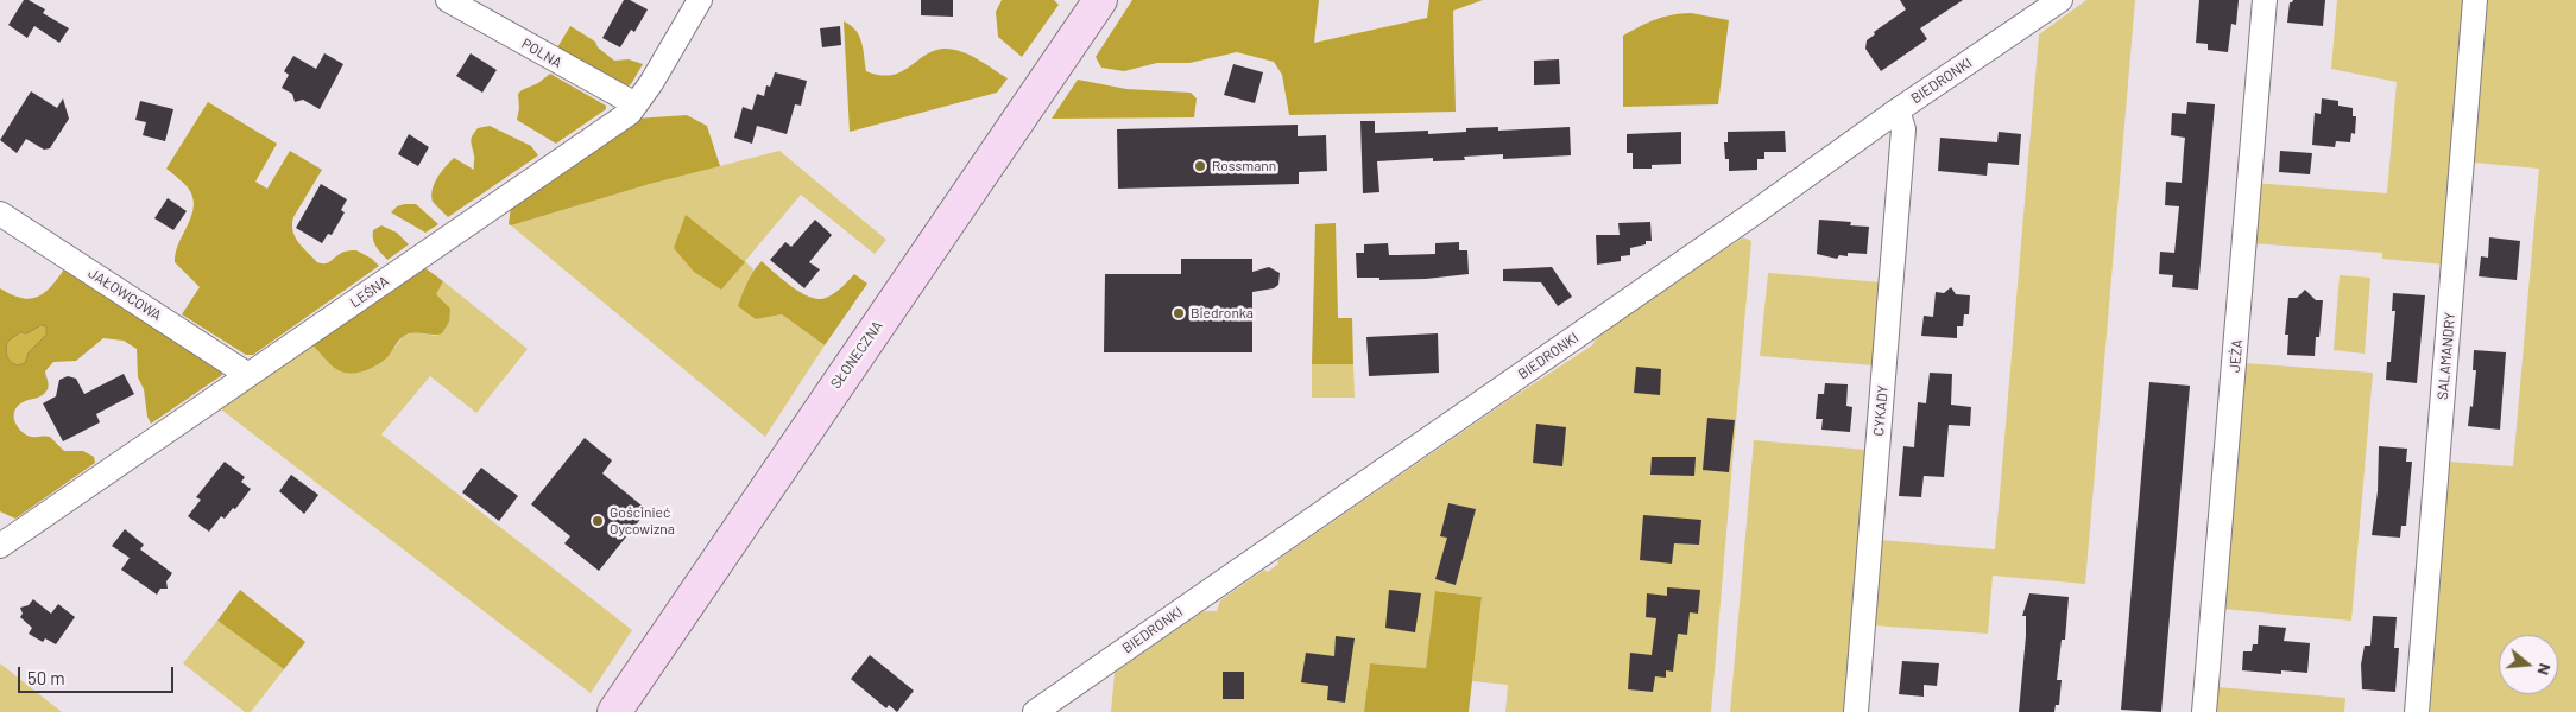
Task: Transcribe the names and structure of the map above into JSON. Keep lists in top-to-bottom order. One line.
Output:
{"streets":{"main road":["SŁONECZNA"],"street":["POLNA","BIEDRONKI","LEŚNA","JAŁOWCOWA","JEŻA","SALAMANDRY","CYKADY"]},"crossings":[["POLNA","LEŚNA"],["BIEDRONKI","CYKADY"],["LEŚNA","JAŁOWCOWA"]],"places":["Rossmann","Biedronka","Gościnieć Oycowizna"],"scale_bar":"50 m","north":"right"}
